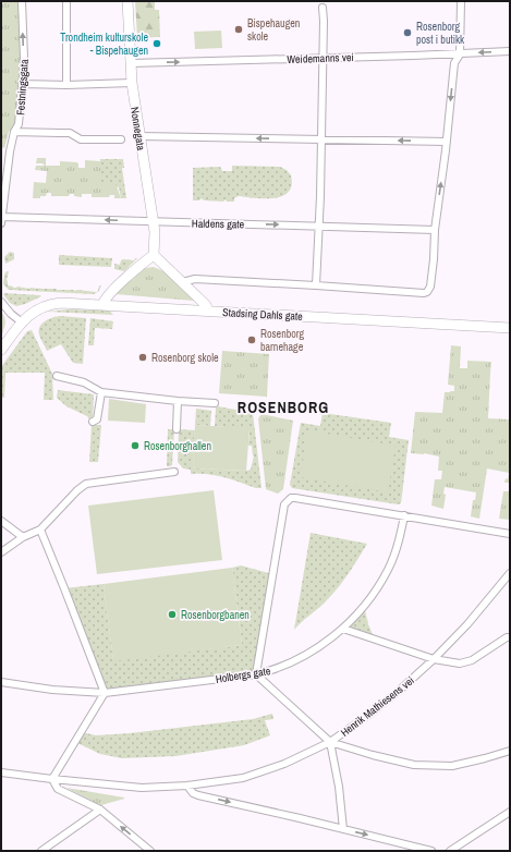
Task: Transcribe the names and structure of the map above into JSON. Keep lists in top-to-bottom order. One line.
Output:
{"streets":{"main road":["Nonnegata","Stadsing Dahls gate"],"street":["Weidemanns vei","Festningsgata","Haldens gate","Holbergs gate","Henrik Mathiesens vei"]},"crossings":[["Weidemanns vei","Nonnegata"],["Festningsgata","Haldens gate"],["Nonnegata","Haldens gate"]],"districts":["ROSENBORG"],"places":["Bispehaugen skole","Rosenborg post i butikk","Trondheim kulturskole - Bispehaugen","Rosenborg barnehage","Rosenborg skole","Rosenborghallen","Rosenborgbanen"]}
